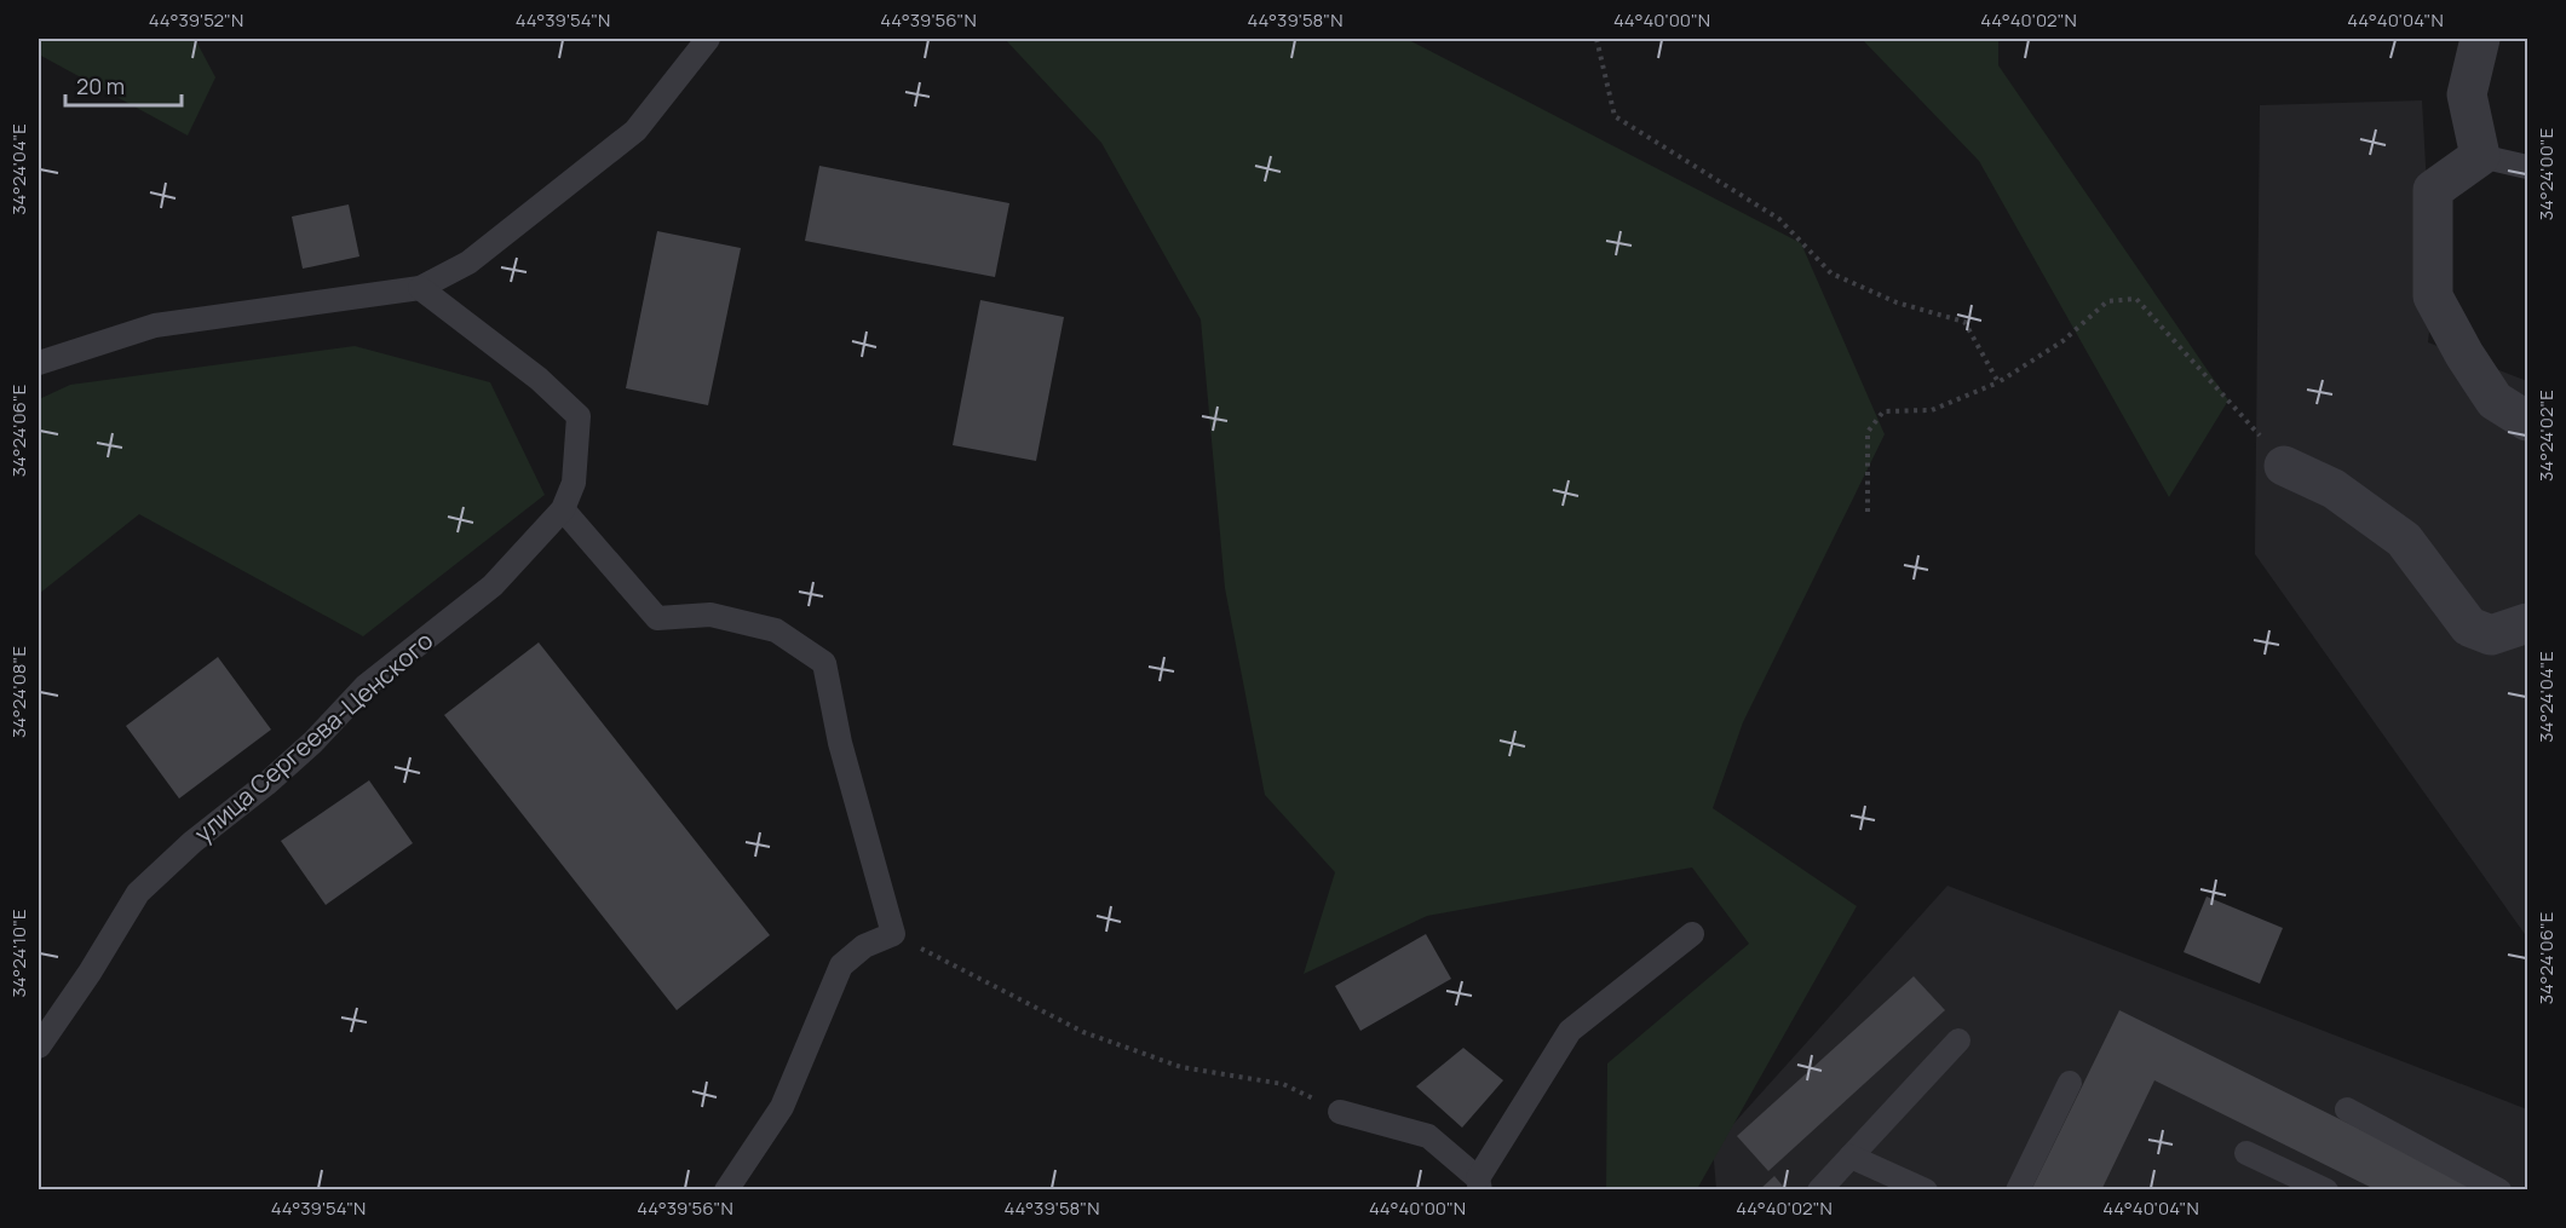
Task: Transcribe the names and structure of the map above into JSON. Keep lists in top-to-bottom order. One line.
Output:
{"streets":{"lane":["улица Сергеева-Ценского"]},"scale_bar":"20 m","coordinates":["44°39'52\"N","44°39'54\"N","44°39'56\"N","44°39'58\"N","44°40'00\"N","44°40'02\"N","44°40'04\"N","34°24'04\"E","34°24'00\"E","34°24'06\"E","34°24'02\"E","34°24'08\"E","34°24'10\"E"]}
